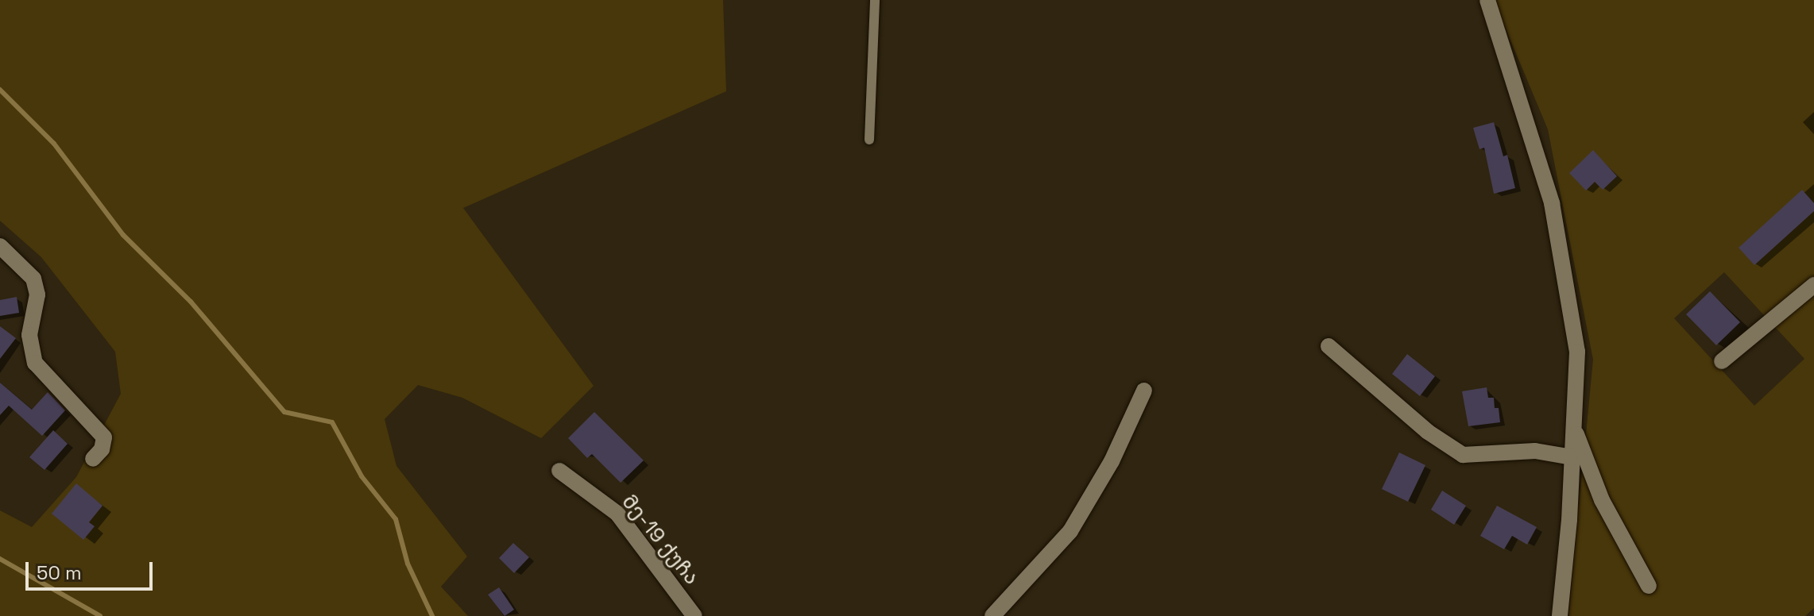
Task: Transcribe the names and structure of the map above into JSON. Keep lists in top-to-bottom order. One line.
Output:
{"streets":{"street":["მე-19 ქუჩა"]},"scale_bar":"50 m"}
